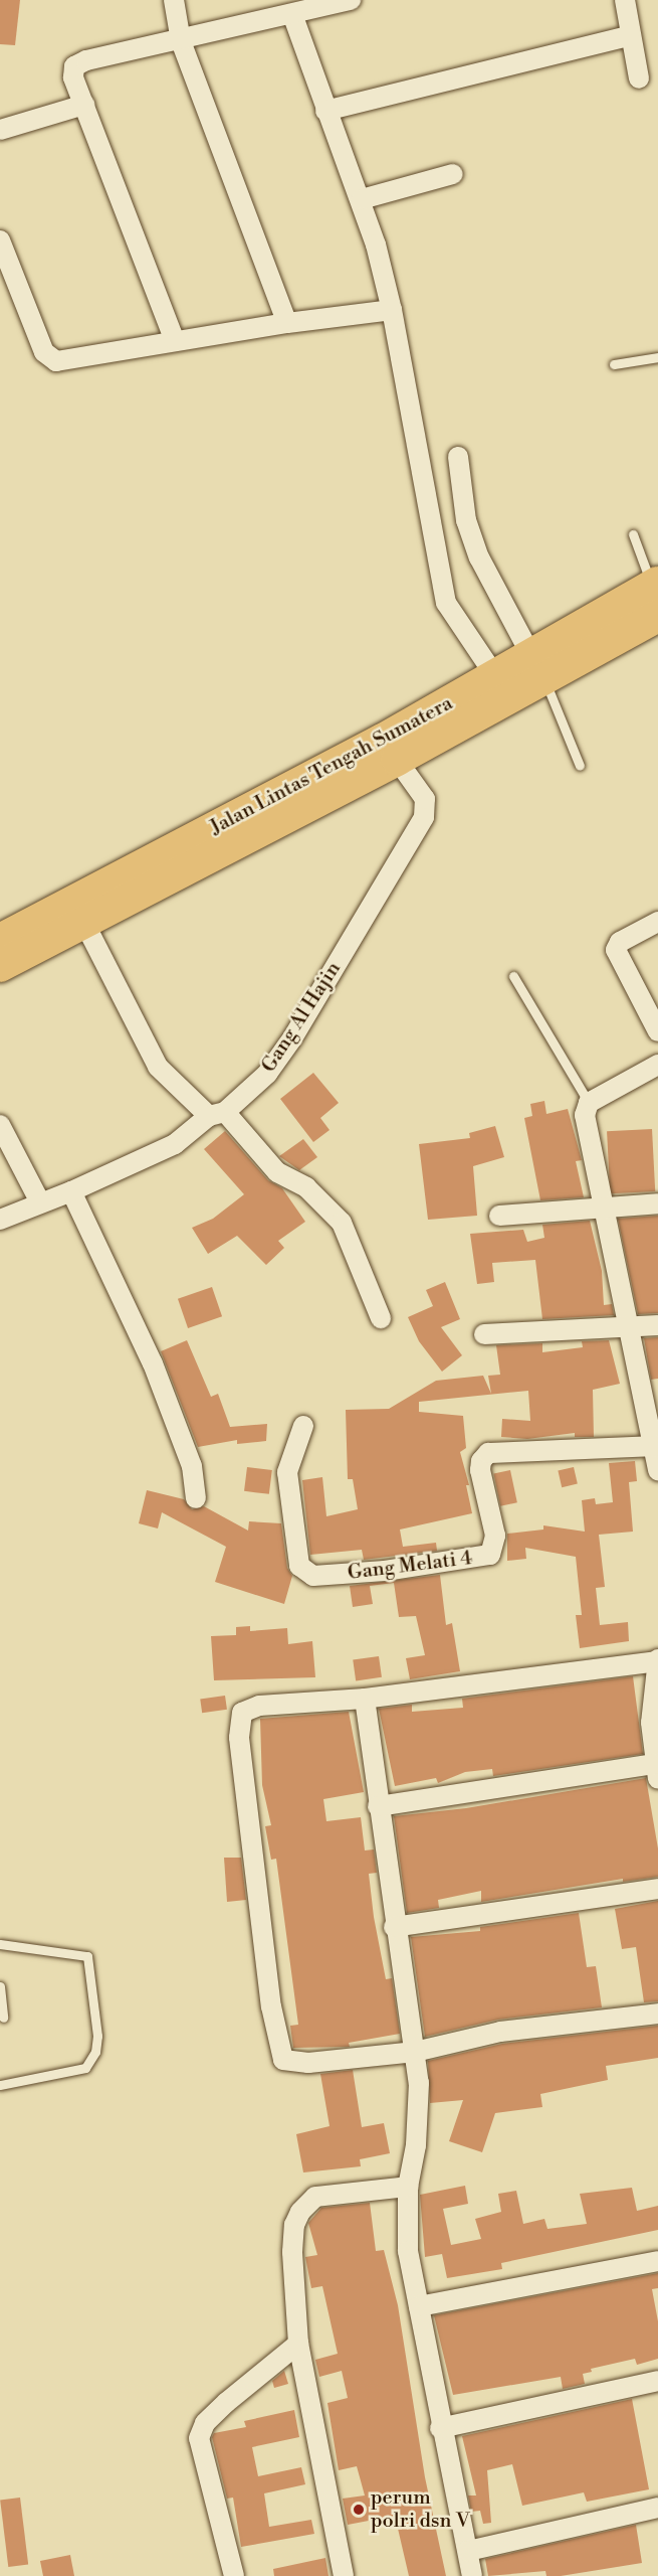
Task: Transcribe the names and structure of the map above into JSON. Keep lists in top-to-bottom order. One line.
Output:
{"streets":{"highway":["Jalan Lintas Tengah Sumatera"],"street":["Gang Al Hajin","Gang Melati 4"]},"crossings":[["Jalan Lintas Tengah Sumatera","Gang Al Hajin"]],"places":["perum polri dsn V"]}
